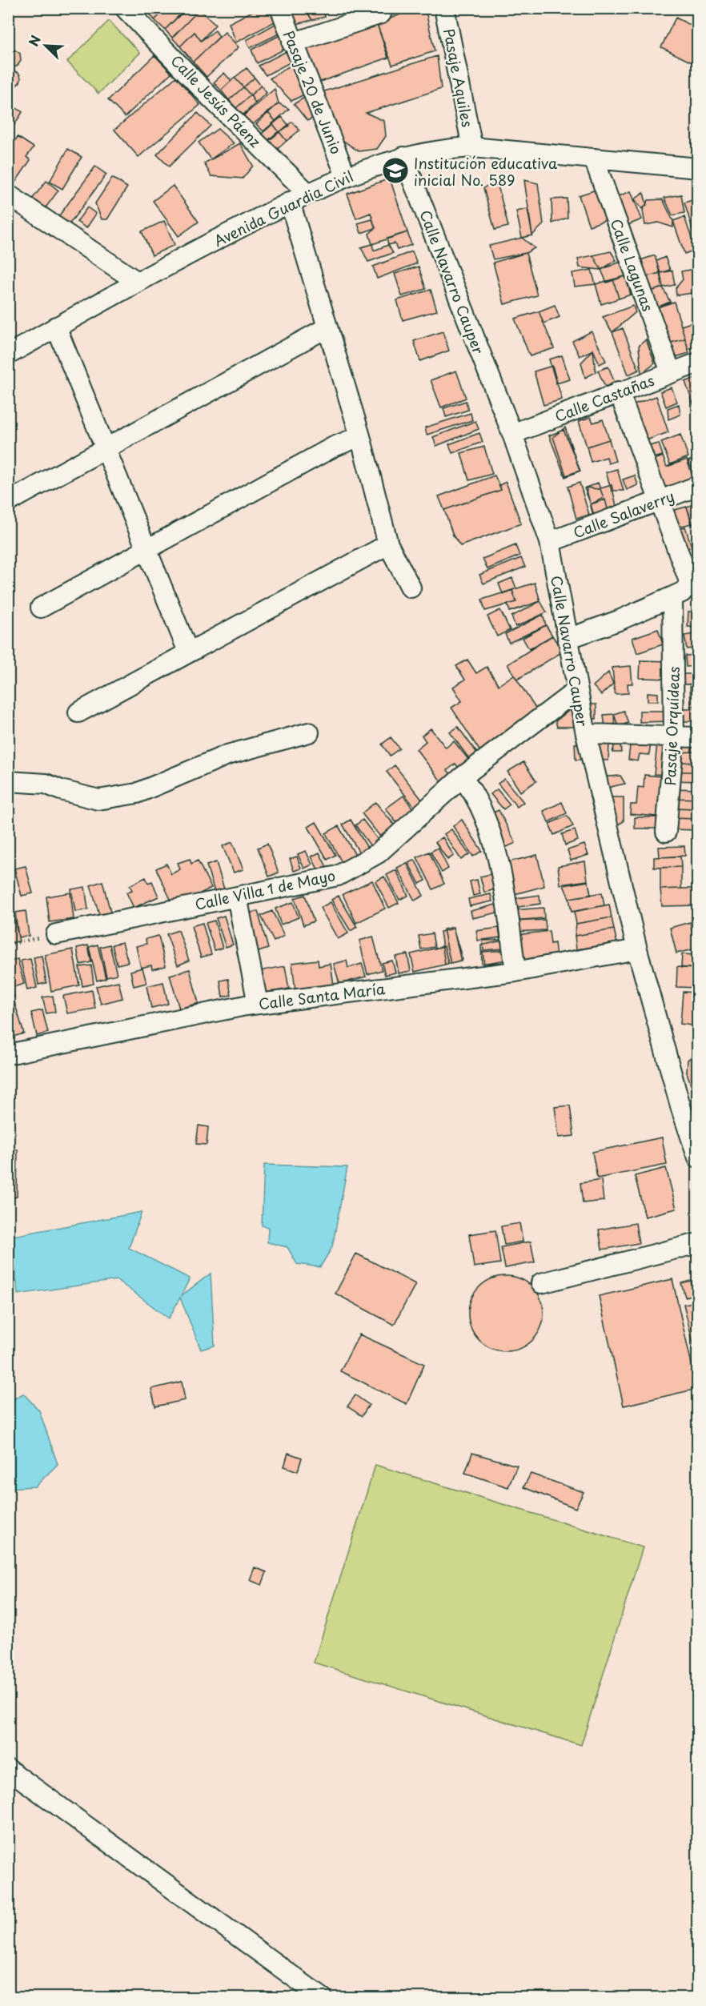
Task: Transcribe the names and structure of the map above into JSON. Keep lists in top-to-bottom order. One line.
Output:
{"streets":{"street":["Pasaje Aquiles","Pasaje 20 de Junio","Calle Jesús Páenz","Avenida Guardia Civil","Calle Lagunas","Calle Navarro Cauper","Calle Castañas","Calle Salaverry","Pasaje Orquídeas","Calle Villa 1 de Mayo","Calle Santa María"]},"crossings":[["Pasaje Aquiles","Avenida Guardia Civil"],["Pasaje 20 de Junio","Avenida Guardia Civil"],["Calle Jesús Páenz","Avenida Guardia Civil"],["Avenida Guardia Civil","Calle Lagunas"],["Avenida Guardia Civil","Calle Navarro Cauper"],["Calle Lagunas","Calle Castañas"],["Calle Navarro Cauper","Calle Castañas"],["Calle Navarro Cauper","Calle Salaverry"],["Calle Navarro Cauper","Calle Villa 1 de Mayo"],["Calle Navarro Cauper","Calle Santa María"]],"places":{"school or university":["Institución educativa inicial No. 589"]},"north":"top left"}
